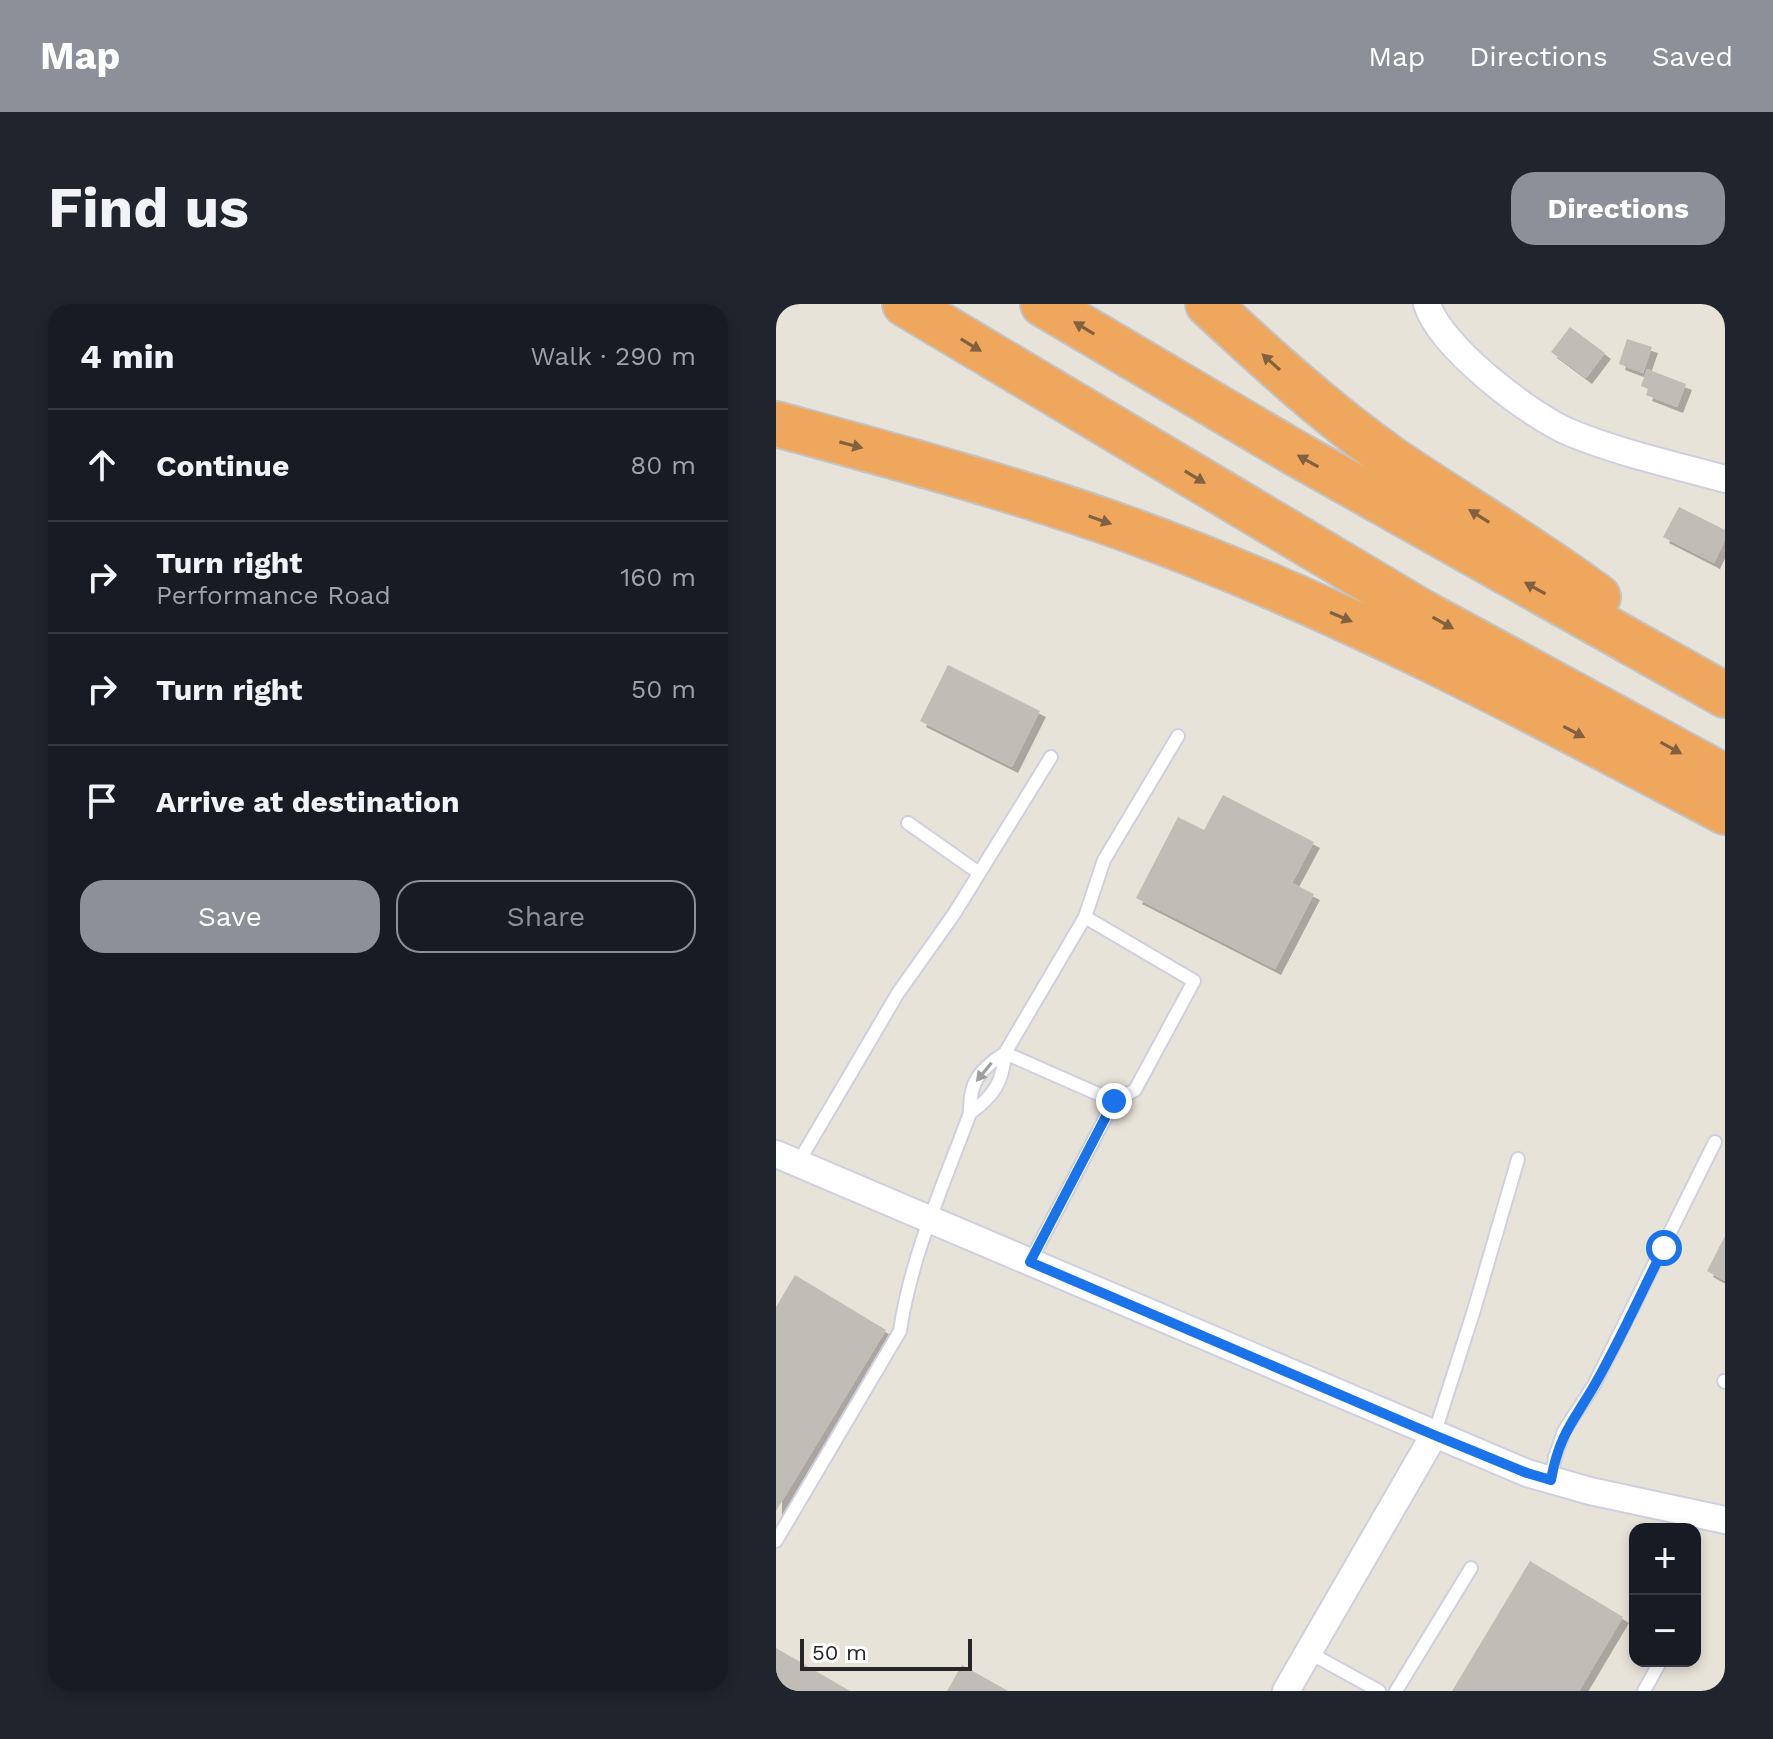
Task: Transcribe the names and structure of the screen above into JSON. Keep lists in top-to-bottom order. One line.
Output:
{"scale_bar":"50 m","page":{"header":"Map","nav":["Map","Directions","Saved"],"buttons":["Directions",["Save","Share"]],"title":"Find us","heading":["4 min","Walk · 290 m"],"list":[["Continue","80 m"],["Turn right","Performance Road","160 m"],["Turn right","50 m"],"Arrive at destination"],"map_buttons":["+","−"],"scale":"50 m"}}
